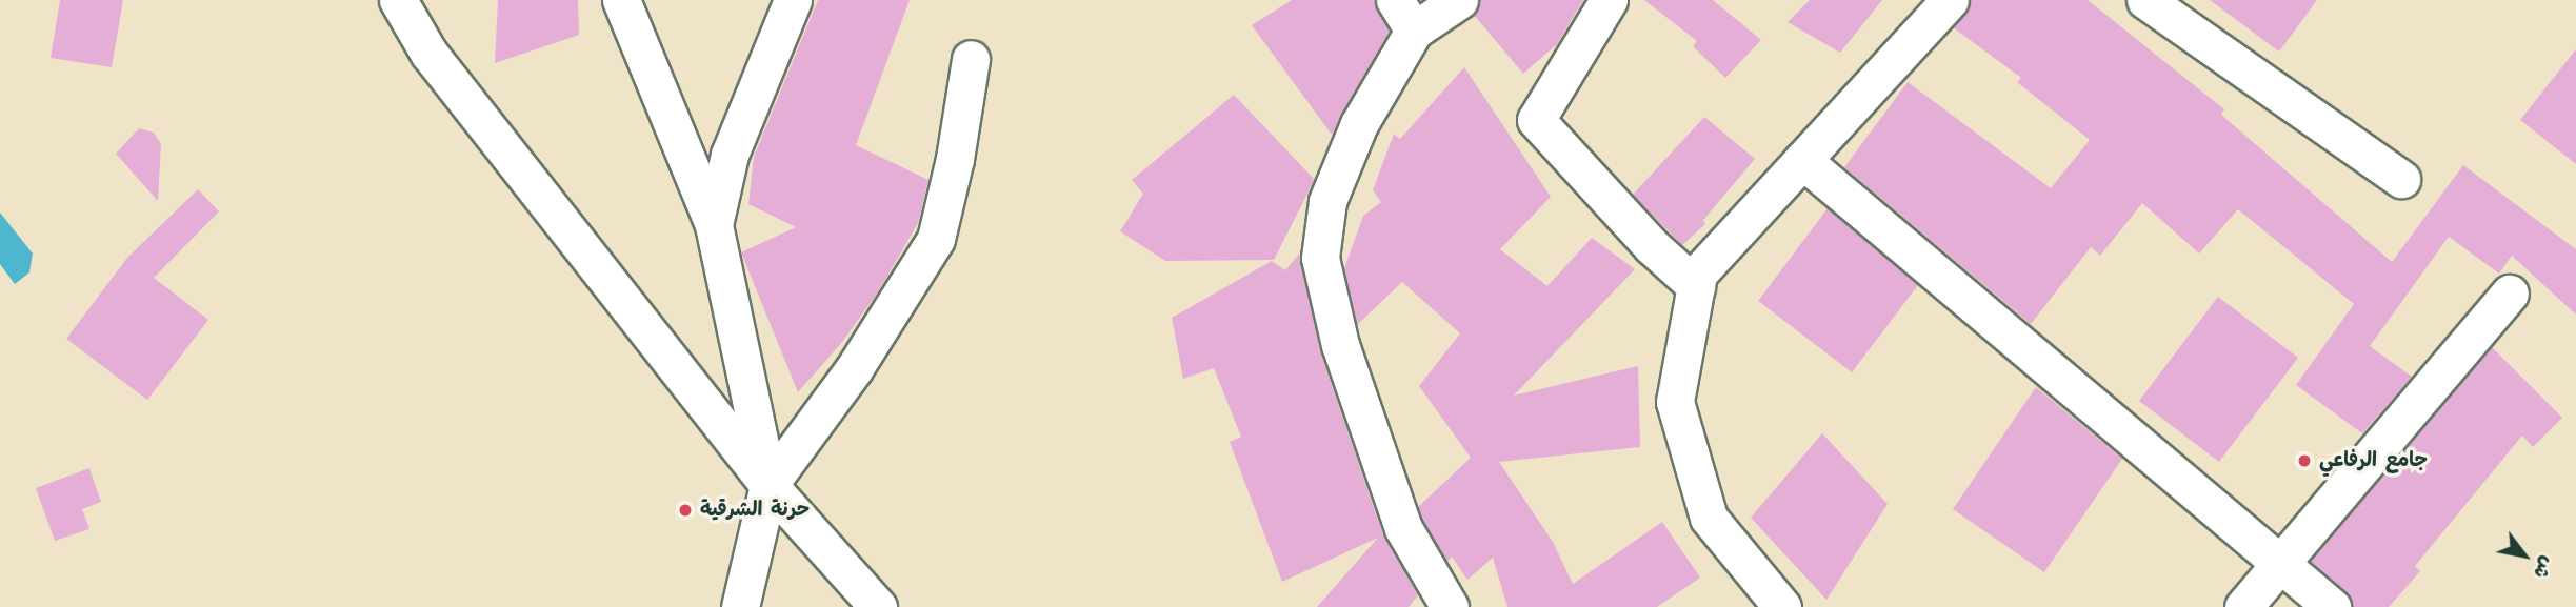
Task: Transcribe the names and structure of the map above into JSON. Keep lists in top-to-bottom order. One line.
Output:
{"places":["جامع الرفاعي","حرنة الشرقية"],"north":"bottom right"}
